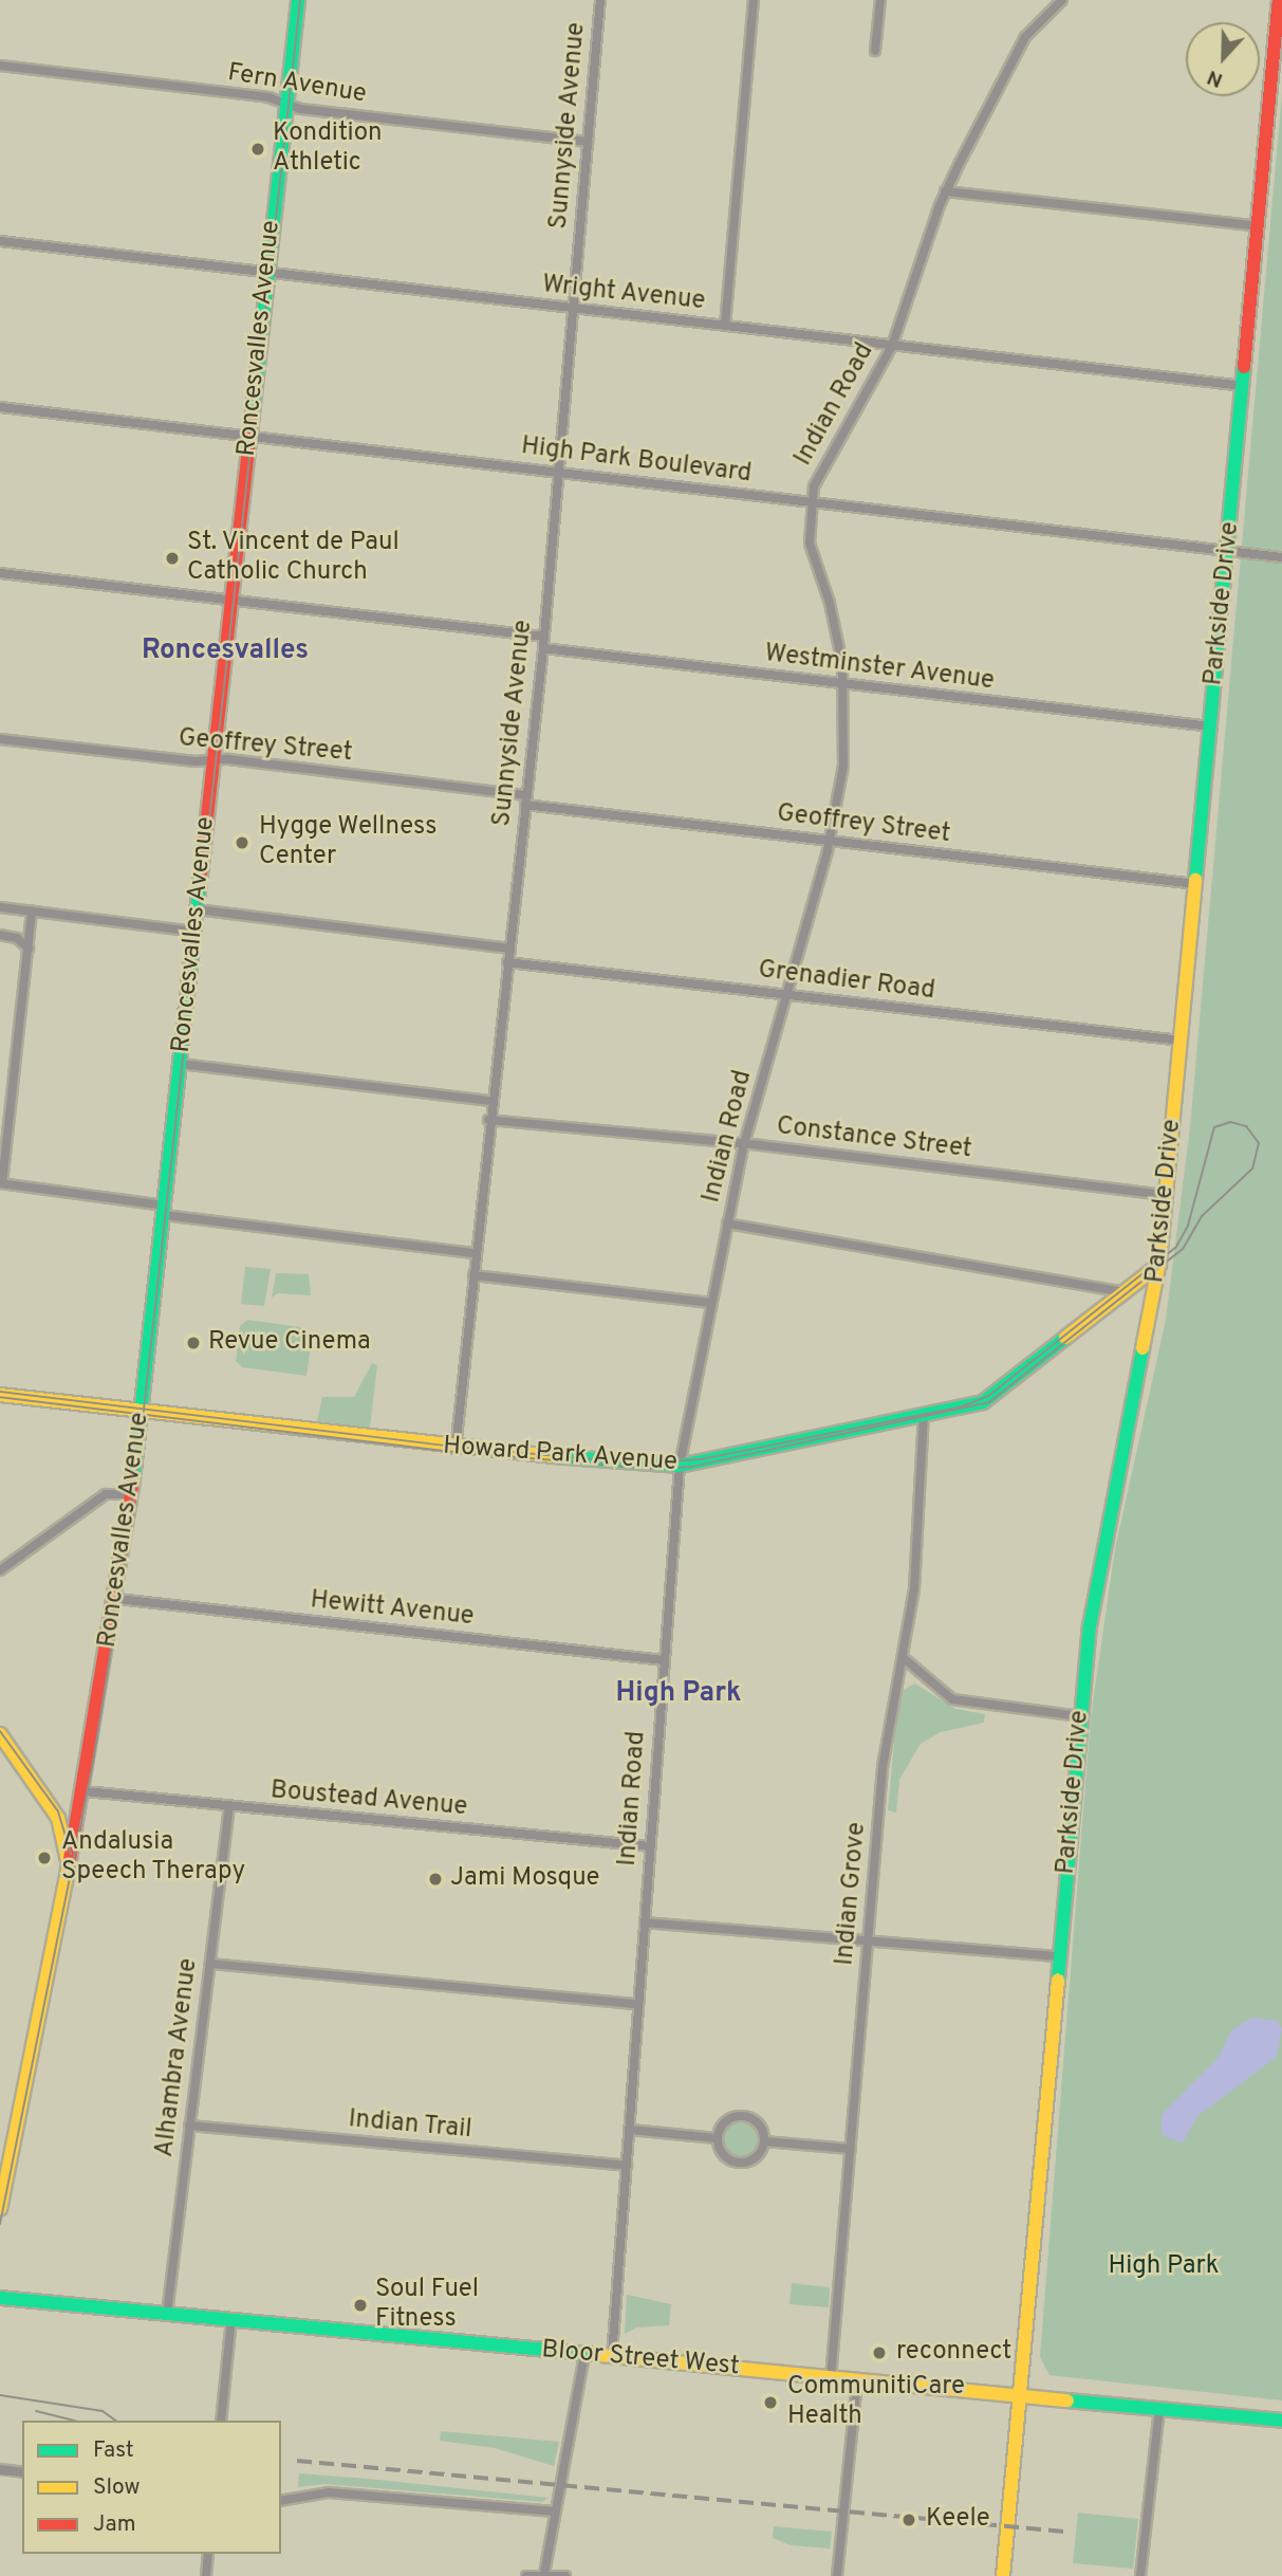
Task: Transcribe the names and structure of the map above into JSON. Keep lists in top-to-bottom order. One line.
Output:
{"streets":{"main road":["Roncesvalles Avenue","Parkside Drive","Howard Park Avenue","Bloor Street West"],"street":["Fern Avenue","Sunnyside Avenue","Wright Avenue","Indian Road","High Park Boulevard","Westminster Avenue","Geoffrey Street","Grenadier Road","Constance Street","Hewitt Avenue","Boustead Avenue","Indian Grove","Alhambra Avenue","Indian Trail"]},"crossings":[["Fern Avenue","Sunnyside Avenue"],["Fern Avenue","Roncesvalles Avenue"],["Sunnyside Avenue","Wright Avenue"],["Sunnyside Avenue","High Park Boulevard"],["Sunnyside Avenue","Westminster Avenue"],["Sunnyside Avenue","Geoffrey Street"],["Sunnyside Avenue","Grenadier Road"],["Sunnyside Avenue","Constance Street"],["Sunnyside Avenue","Howard Park Avenue"],["Wright Avenue","Roncesvalles Avenue"],["Wright Avenue","Indian Road"],["Wright Avenue","Parkside Drive"],["Roncesvalles Avenue","High Park Boulevard"],["Roncesvalles Avenue","Geoffrey Street"],["Roncesvalles Avenue","Howard Park Avenue"],["Roncesvalles Avenue","Hewitt Avenue"],["Roncesvalles Avenue","Boustead Avenue"],["Indian Road","High Park Boulevard"],["Indian Road","Westminster Avenue"],["Indian Road","Geoffrey Street"],["Indian Road","Grenadier Road"],["Indian Road","Constance Street"],["Indian Road","Howard Park Avenue"],["Indian Road","Hewitt Avenue"],["Indian Road","Boustead Avenue"],["Indian Road","Indian Trail"],["Indian Road","Bloor Street West"],["High Park Boulevard","Parkside Drive"],["Parkside Drive","Westminster Avenue"],["Parkside Drive","Geoffrey Street"],["Parkside Drive","Grenadier Road"],["Parkside Drive","Constance Street"],["Parkside Drive","Howard Park Avenue"],["Parkside Drive","Bloor Street West"],["Howard Park Avenue","Indian Grove"],["Boustead Avenue","Alhambra Avenue"],["Indian Grove","Bloor Street West"],["Alhambra Avenue","Indian Trail"],["Alhambra Avenue","Bloor Street West"]],"districts":["Roncesvalles","High Park"],"parks":["High Park"],"places":["Kondition Athletic","St. Vincent de Paul Catholic Church","Hygge Wellness Center","Revue Cinema","Andalusia Speech Therapy","Jami Mosque","Soul Fuel Fitness","reconnect","CommunitiCare Health","Keele"],"legend":["Fast","Slow","Jam"],"north":"bottom"}
